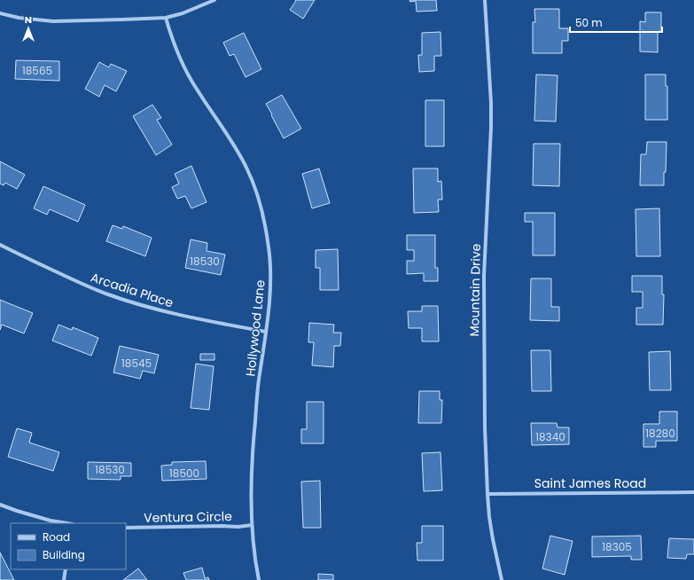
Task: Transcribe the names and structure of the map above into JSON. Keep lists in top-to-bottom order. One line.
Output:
{"streets":{"street":["Arcadia Place","Mountain Drive","Hollywood Lane","Saint James Road","Ventura Circle"]},"crossings":[["Arcadia Place","Hollywood Lane"],["Mountain Drive","Saint James Road"],["Hollywood Lane","Ventura Circle"]],"house_numbers":["18565","18530","18545","18280","18340","18530","18500","18305"],"legend":["Road","Building"],"scale_bar":"50 m","north":"top"}
